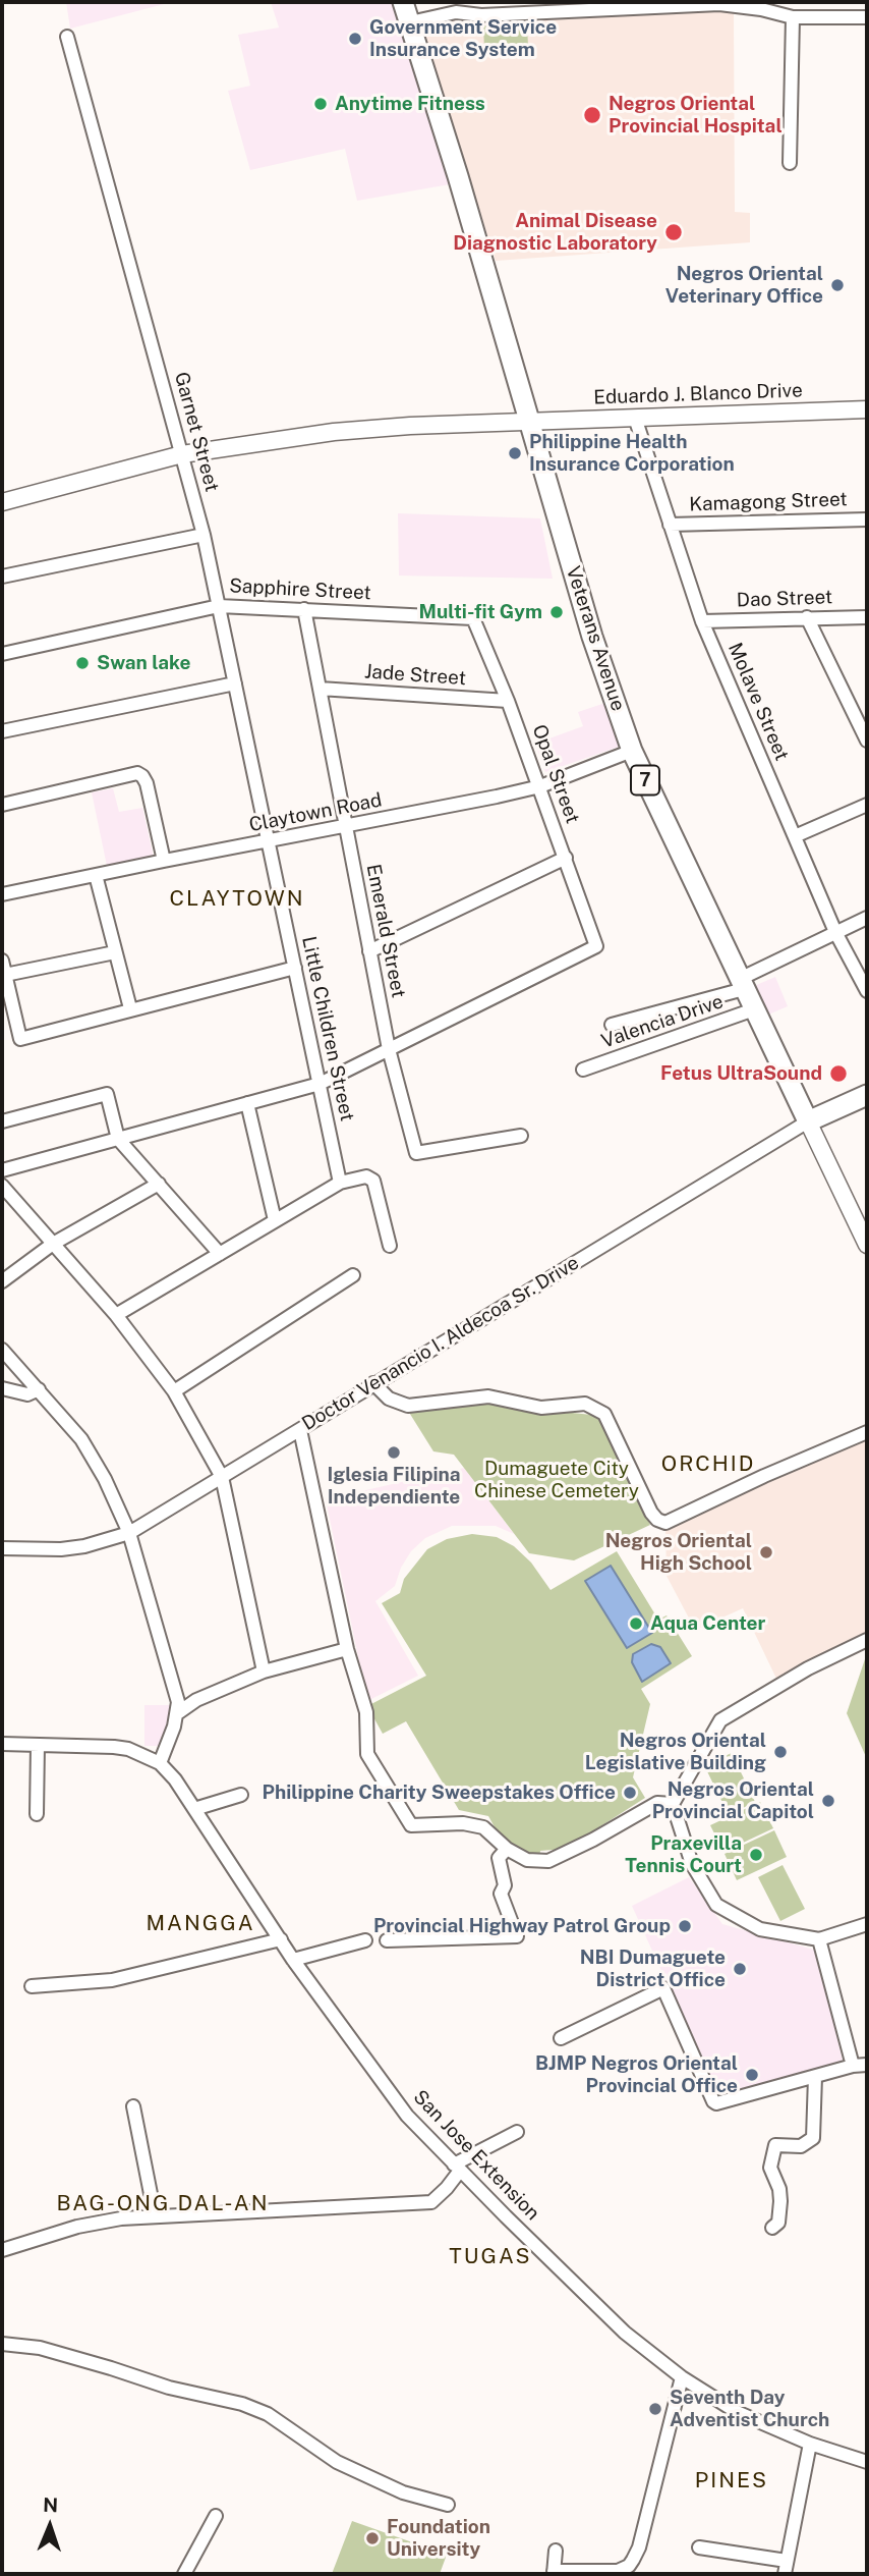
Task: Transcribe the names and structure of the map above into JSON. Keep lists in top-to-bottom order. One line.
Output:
{"streets":{"highway":["Veterans Avenue","7","Doctor Venancio I. Aldecoa Sr. Drive"],"main road":["Eduardo J. Blanco Drive"],"street":["Garnet Street","Kamagong Street","Sapphire Street","Dao Street","Jade Street","Molave Street","Opal Street","Claytown Road","Emerald Street","Valencia Drive","Little Children Street","San Jose Extension"]},"crossings":[["Eduardo J. Blanco Drive","Garnet Street"],["Eduardo J. Blanco Drive","Veterans Avenue"],["Eduardo J. Blanco Drive","Molave Street"],["Garnet Street","Sapphire Street"],["Garnet Street","Claytown Road"],["Garnet Street","Little Children Street"],["Kamagong Street","Molave Street"],["Sapphire Street","Opal Street"],["Sapphire Street","Emerald Street"],["Dao Street","Molave Street"],["Veterans Avenue","Claytown Road"],["Veterans Avenue","Valencia Drive"],["Veterans Avenue","Doctor Venancio I. Aldecoa Sr. Drive"],["Jade Street","Opal Street"],["Jade Street","Emerald Street"],["Opal Street","Claytown Road"],["Opal Street","Emerald Street"],["Claytown Road","Emerald Street"],["Claytown Road","Little Children Street"]],"districts":["CLAYTOWN","ORCHID","MANGGA","BAG-ONG DAL-AN","TUGAS","PINES"],"parks":["Dumaguete City Chinese Cemetery"],"places":["Government Service Insurance System","Anytime Fitness","Negros Oriental Provincial Hospital","Animal Disease Diagnostic Laboratory","Negros Oriental Veterinary Office","Philippine Health Insurance Corporation","Multi-fit Gym","Swan lake","Fetus UltraSound","Iglesia Filipina Independiente","Negros Oriental High School","Aqua Center","Negros Oriental Legislative Building","Philippine Charity Sweepstakes Office","Negros Oriental Provincial Capitol","Praxevilla Tennis Court","Provincial Highway Patrol Group","NBI Dumaguete District Office","BJMP Negros Oriental Provincial Office","Seventh Day Adventist Church","Foundation University"],"north":"top"}
